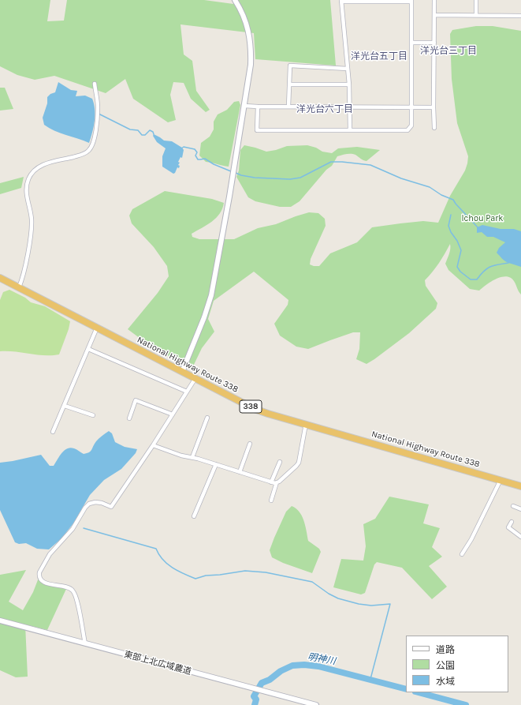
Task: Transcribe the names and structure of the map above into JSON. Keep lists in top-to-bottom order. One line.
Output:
{"streets":{"highway":["National Highway Route 338","338"],"street":["東部上北広域農道"]},"districts":["洋光台三丁目","洋光台五丁目","洋光台六丁目"],"water":["明神川"],"parks":["Ichou Park"],"legend":["道路","公園","水域"]}
